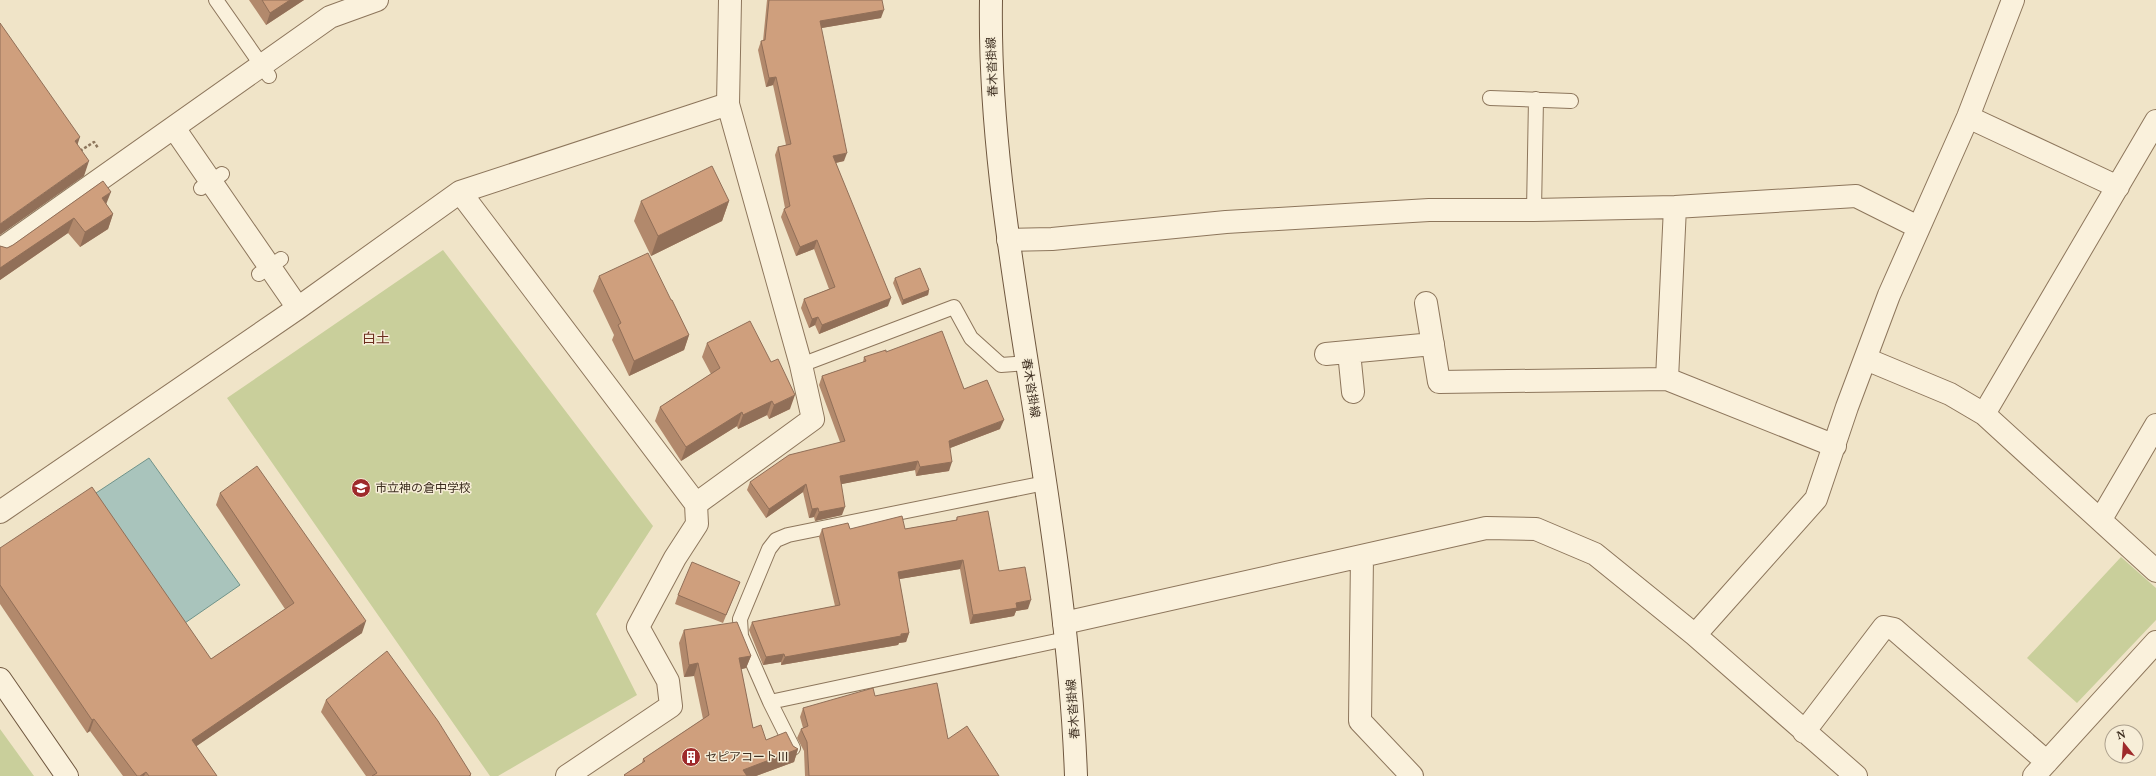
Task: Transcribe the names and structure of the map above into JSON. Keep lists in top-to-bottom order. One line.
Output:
{"streets":{"street":["春木沓掛線"]},"districts":["白土"],"places":{"school or university":["市立神の倉中学校"],"building":["セピアコートⅢ"]},"north":"top"}
